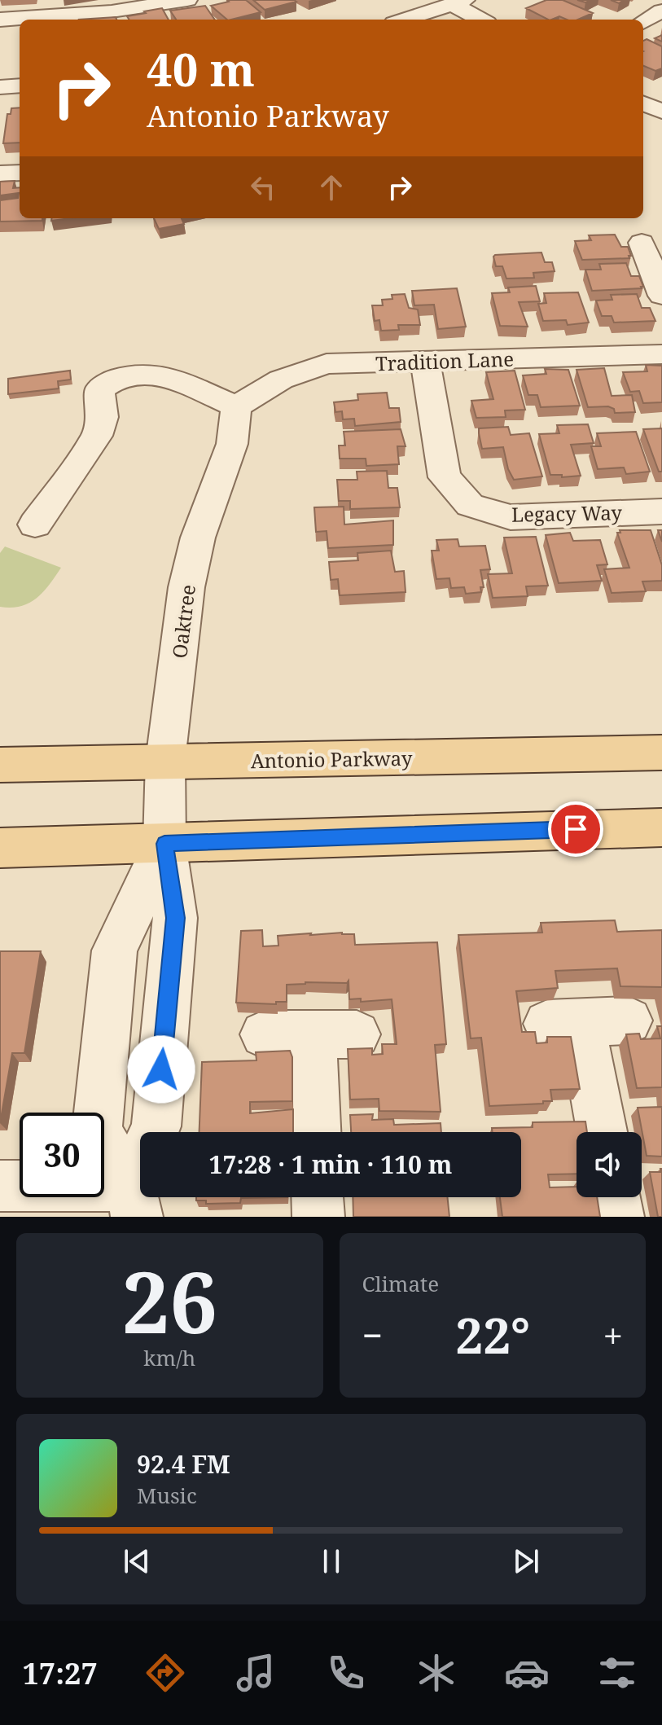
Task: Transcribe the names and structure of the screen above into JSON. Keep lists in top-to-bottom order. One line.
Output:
{"streets":{"main road":["Antonio Parkway"],"street":["Tradition Lane","Legacy Way","Oaktree"]},"crossings":[["Tradition Lane","Legacy Way"],["Tradition Lane","Oaktree"],["Oaktree","Antonio Parkway"]],"page":{"turn":["40 m","Antonio Parkway"],"limit":"30","trip":"17:28 · 1 min · 110 m","tile":[["26","km/h"],"Climate"],"heat":["−","22°","+"],"song":["92.4 FM","Music"],"tabs":"17:27"}}
